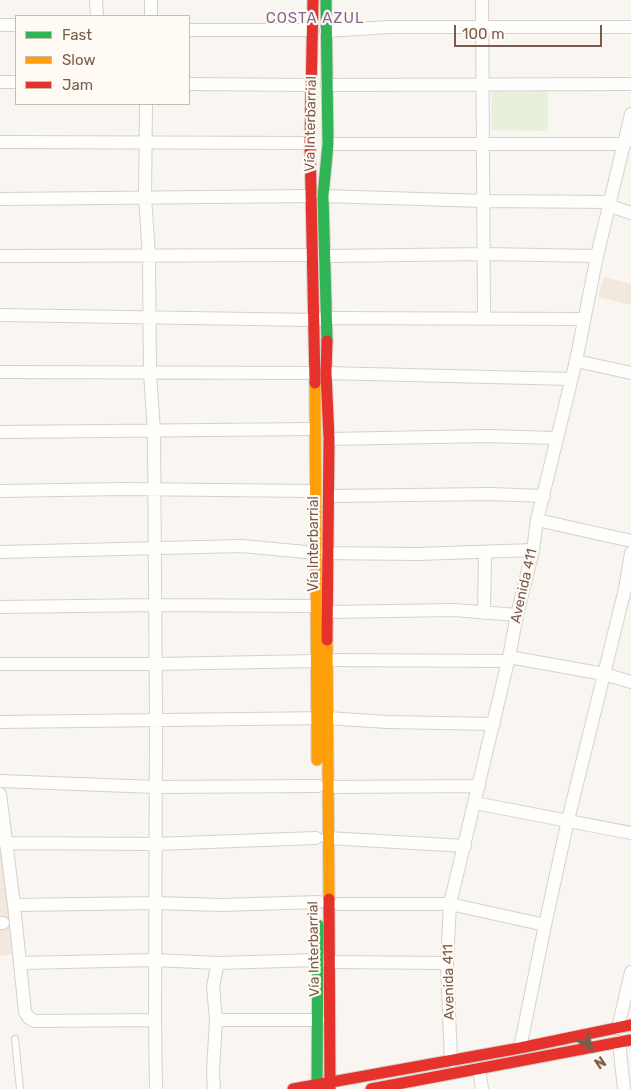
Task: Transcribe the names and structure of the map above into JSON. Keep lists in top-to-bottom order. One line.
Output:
{"streets":{"main road":["Vía Interbarrial"],"street":["Avenida 411"]},"districts":["COSTA AZUL"],"legend":["Fast","Slow","Jam"],"scale_bar":"100 m","north":"bottom right"}
